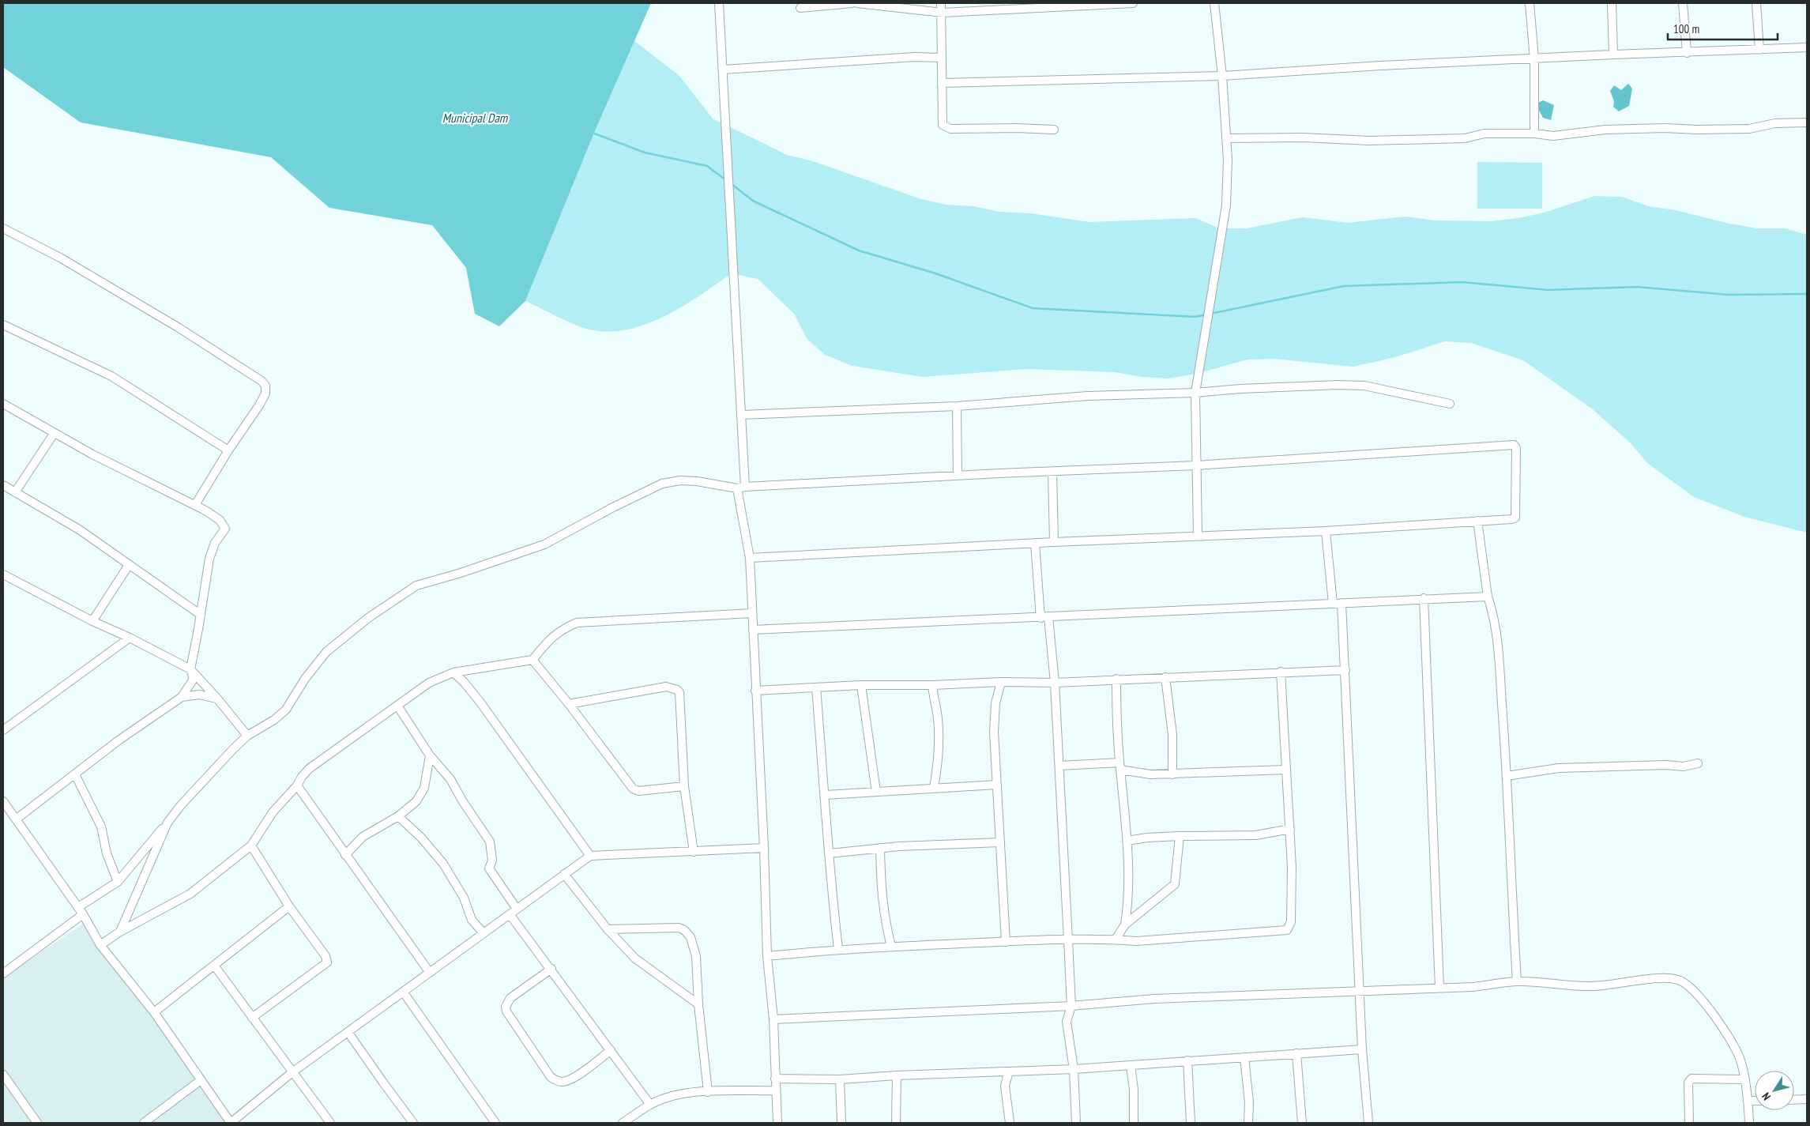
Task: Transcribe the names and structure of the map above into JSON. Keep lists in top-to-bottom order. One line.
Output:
{"water":["Municipal Dam"],"scale_bar":"100 m","north":"bottom left"}
